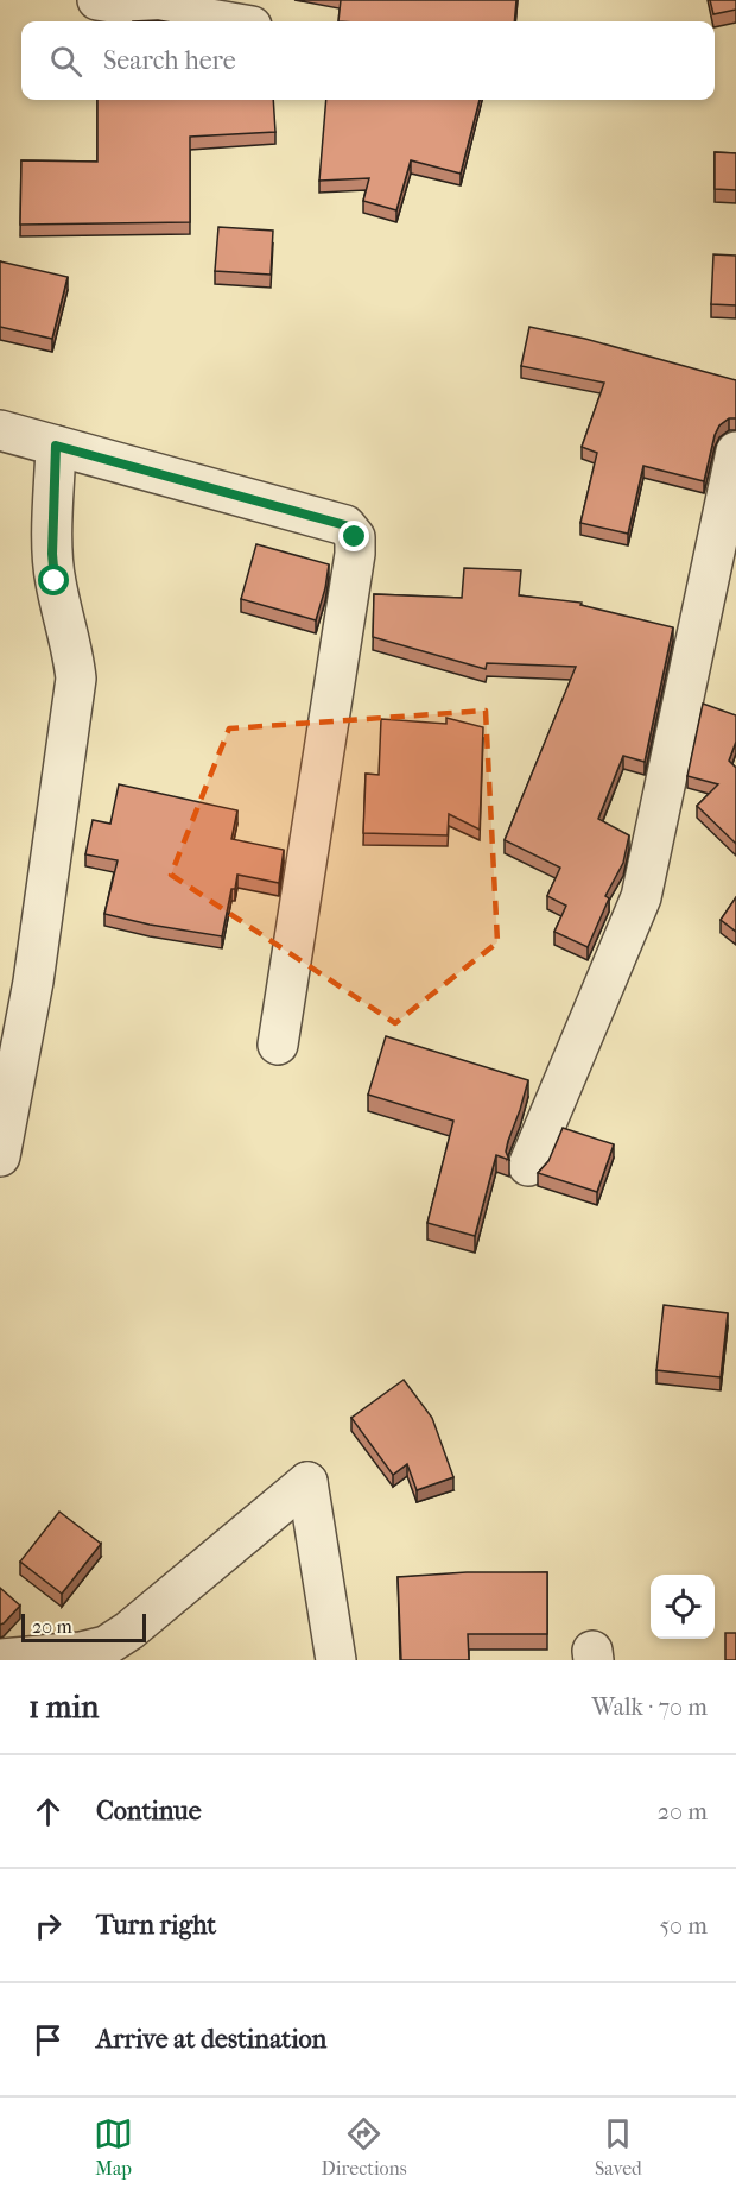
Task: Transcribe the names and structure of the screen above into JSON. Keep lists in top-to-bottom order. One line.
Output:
{"scale_bar":"20 m","page":{"search":"Search here","scale":"20 m","heading":["1 min","Walk · 70 m"],"list":[["Continue","20 m"],["Turn right","50 m"],"Arrive at destination"],"nav":["Map","Directions","Saved"]}}
